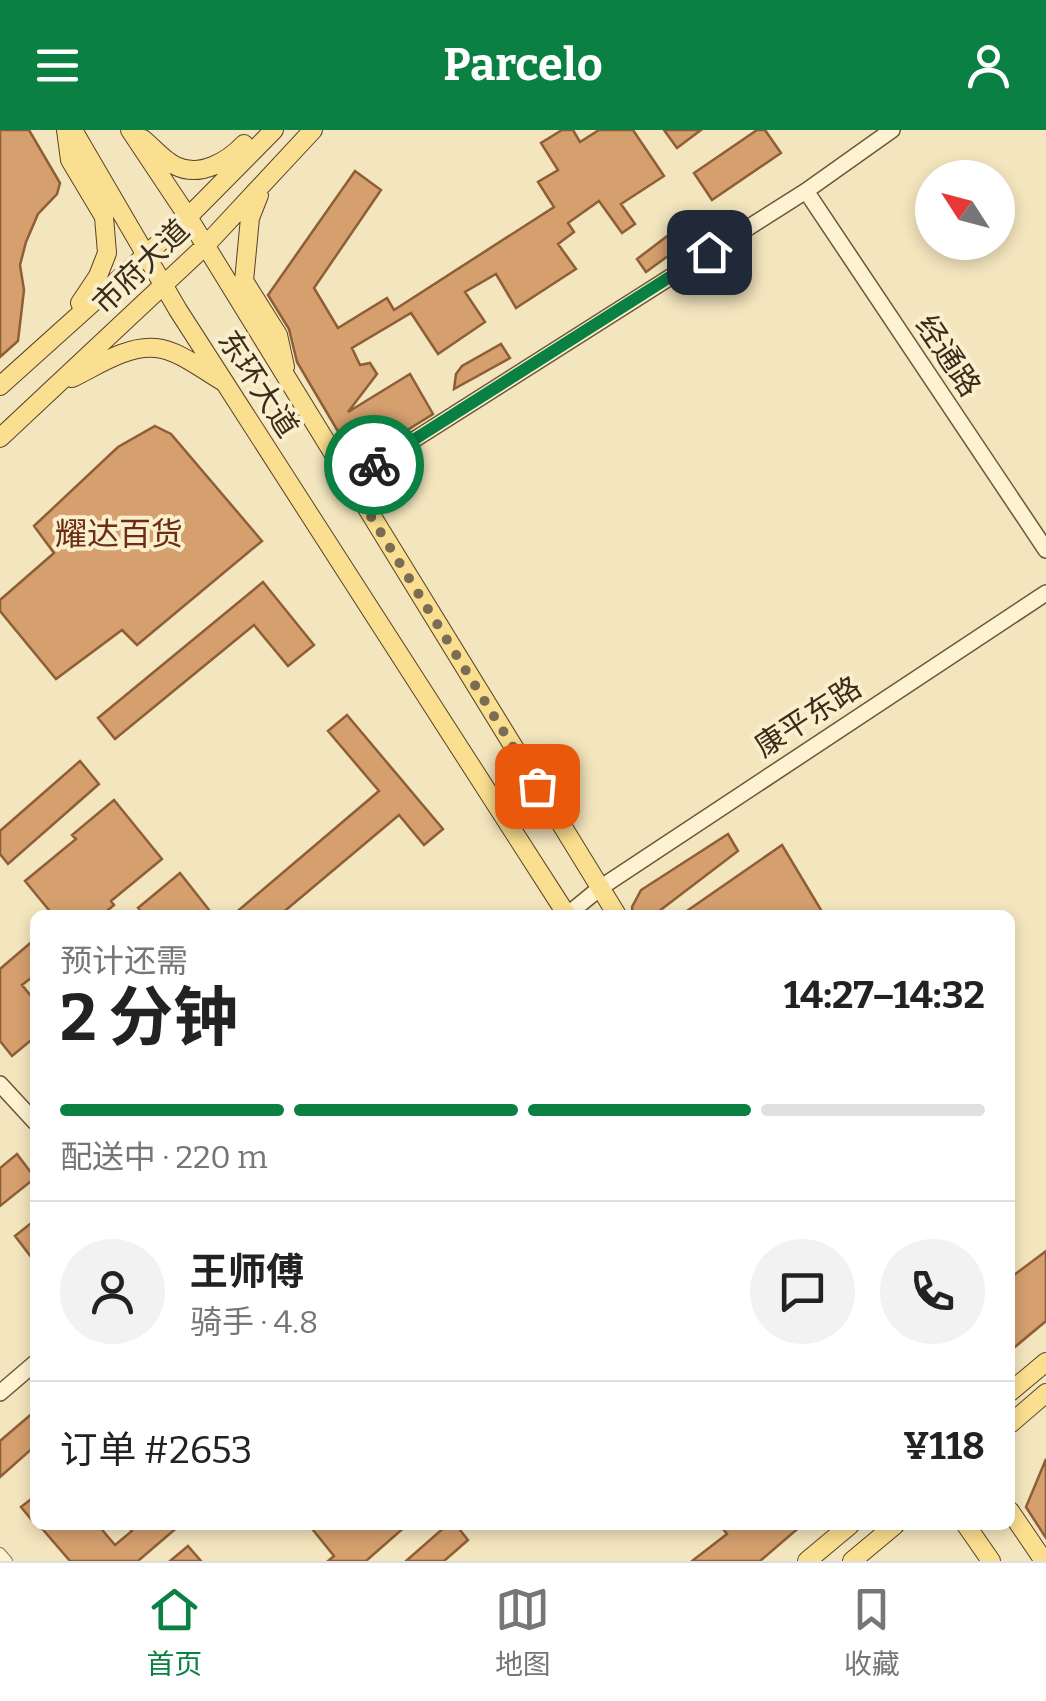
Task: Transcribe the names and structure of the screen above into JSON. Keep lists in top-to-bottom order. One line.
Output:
{"streets":{"main road":["市府大道","东环大道"],"street":["经通路","康平东路"]},"crossings":[["市府大道","东环大道"],["东环大道","康平东路"]],"districts":["耀达百货"],"north":"top left","page":{"header":"Parcelo","heading":["2 分钟","预计还需","14:27–14:32"],"panel":["王师傅","骑手 · 4.8","订单 #2653","¥118"],"bar":"配送中 · 220 m","tabs":["首页","地图","收藏"]}}
